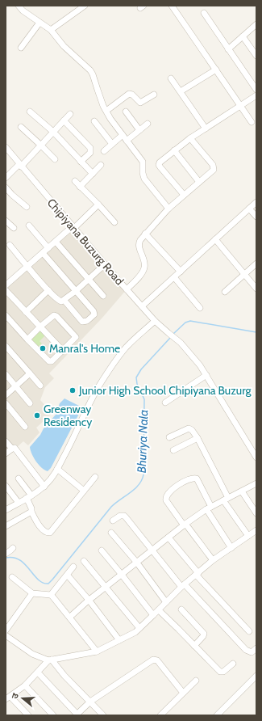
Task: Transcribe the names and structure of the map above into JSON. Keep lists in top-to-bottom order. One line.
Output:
{"streets":{"street":["Chipiyana Buzurg Road"]},"water":["Bhuriya Nala"],"places":["Manral's Home","Junior High School Chipiyana Buzurg","Greenway Residency"],"north":"left"}
